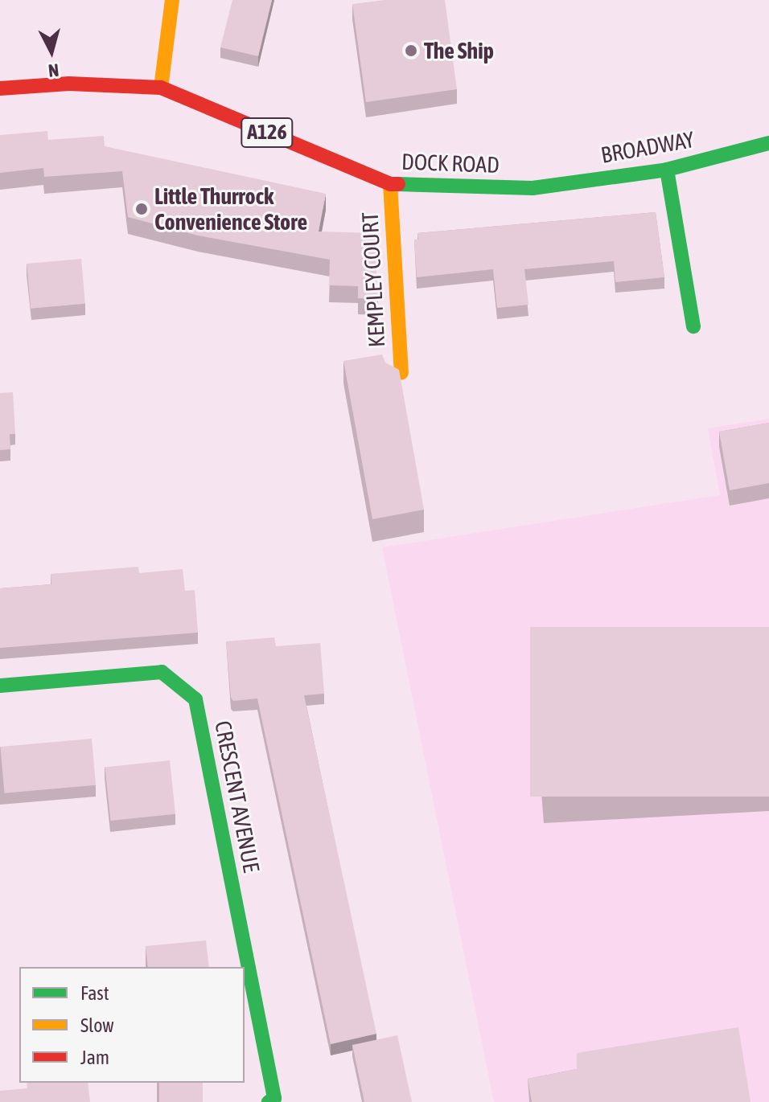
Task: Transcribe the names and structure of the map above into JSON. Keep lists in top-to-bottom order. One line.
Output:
{"streets":{"street":["A126","BROADWAY","DOCK ROAD","KEMPLEY COURT","CRESCENT AVENUE"]},"crossings":[["BROADWAY","DOCK ROAD"],["DOCK ROAD","KEMPLEY COURT"]],"places":["The Ship","Little Thurrock Convenience Store"],"legend":["Fast","Slow","Jam"],"north":"bottom"}
